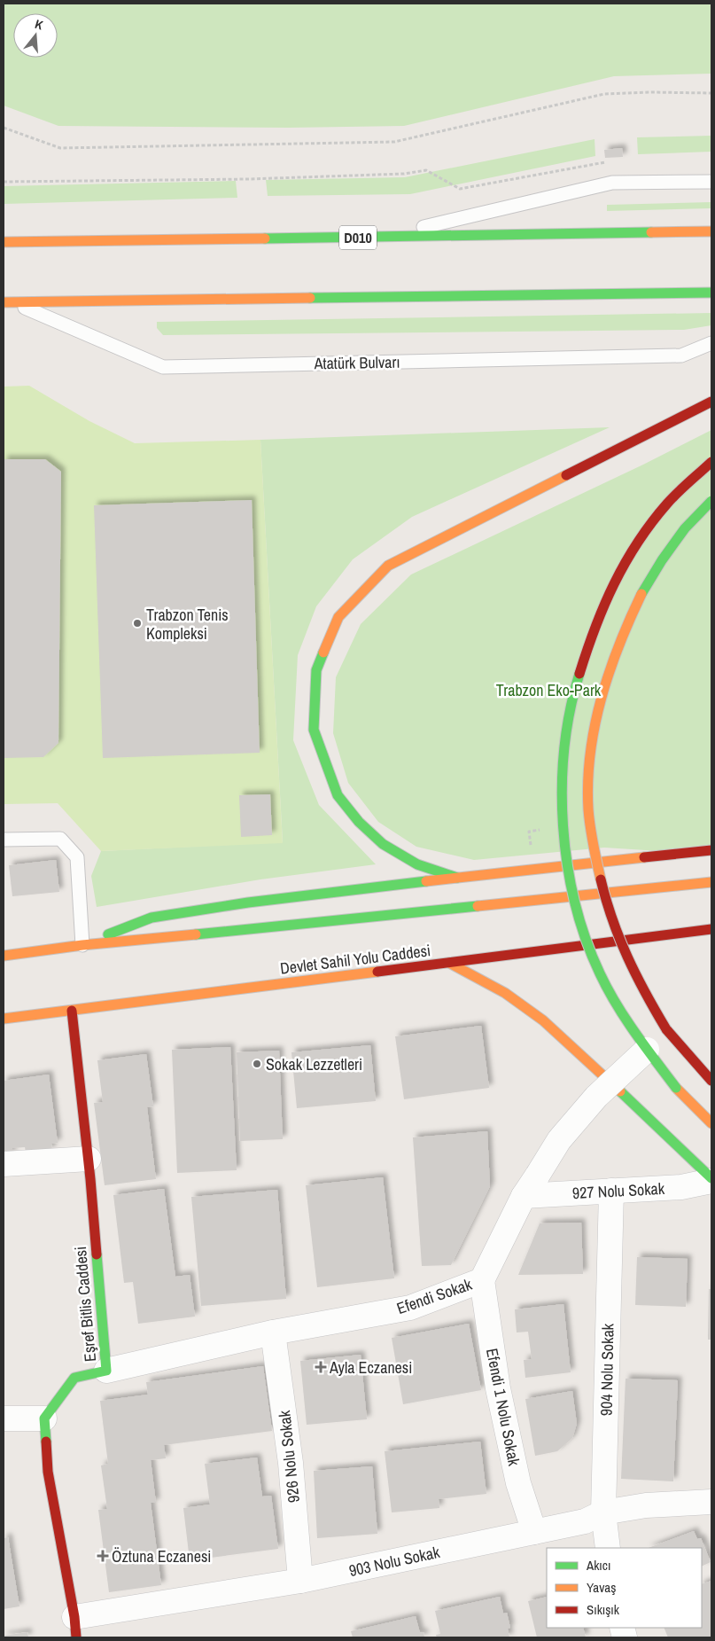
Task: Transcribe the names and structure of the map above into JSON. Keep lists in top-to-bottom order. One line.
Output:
{"streets":{"main road":["D010","Atatürk Bulvarı","Devlet Sahil Yolu Caddesi","Eşref Bitlis Caddesi"],"street":["927 Nolu Sokak","Efendi Sokak","904 Nolu Sokak","Efendi 1 Nolu Sokak","926 Nolu Sokak","903 Nolu Sokak"]},"crossings":[["Devlet Sahil Yolu Caddesi","Eşref Bitlis Caddesi"],["927 Nolu Sokak","Efendi Sokak"],["927 Nolu Sokak","904 Nolu Sokak"],["Efendi Sokak","Eşref Bitlis Caddesi"],["Efendi Sokak","Efendi 1 Nolu Sokak"],["Efendi Sokak","926 Nolu Sokak"],["904 Nolu Sokak","903 Nolu Sokak"],["Efendi 1 Nolu Sokak","903 Nolu Sokak"],["926 Nolu Sokak","903 Nolu Sokak"]],"parks":["Trabzon Eko-Park"],"places":{"other":["Trabzon Tenis Kompleksi","Sokak Lezzetleri"],"health":["Ayla Eczanesi","Öztuna Eczanesi"]},"legend":["Akıcı","Yavaş","Sıkışık"],"north":"top"}
